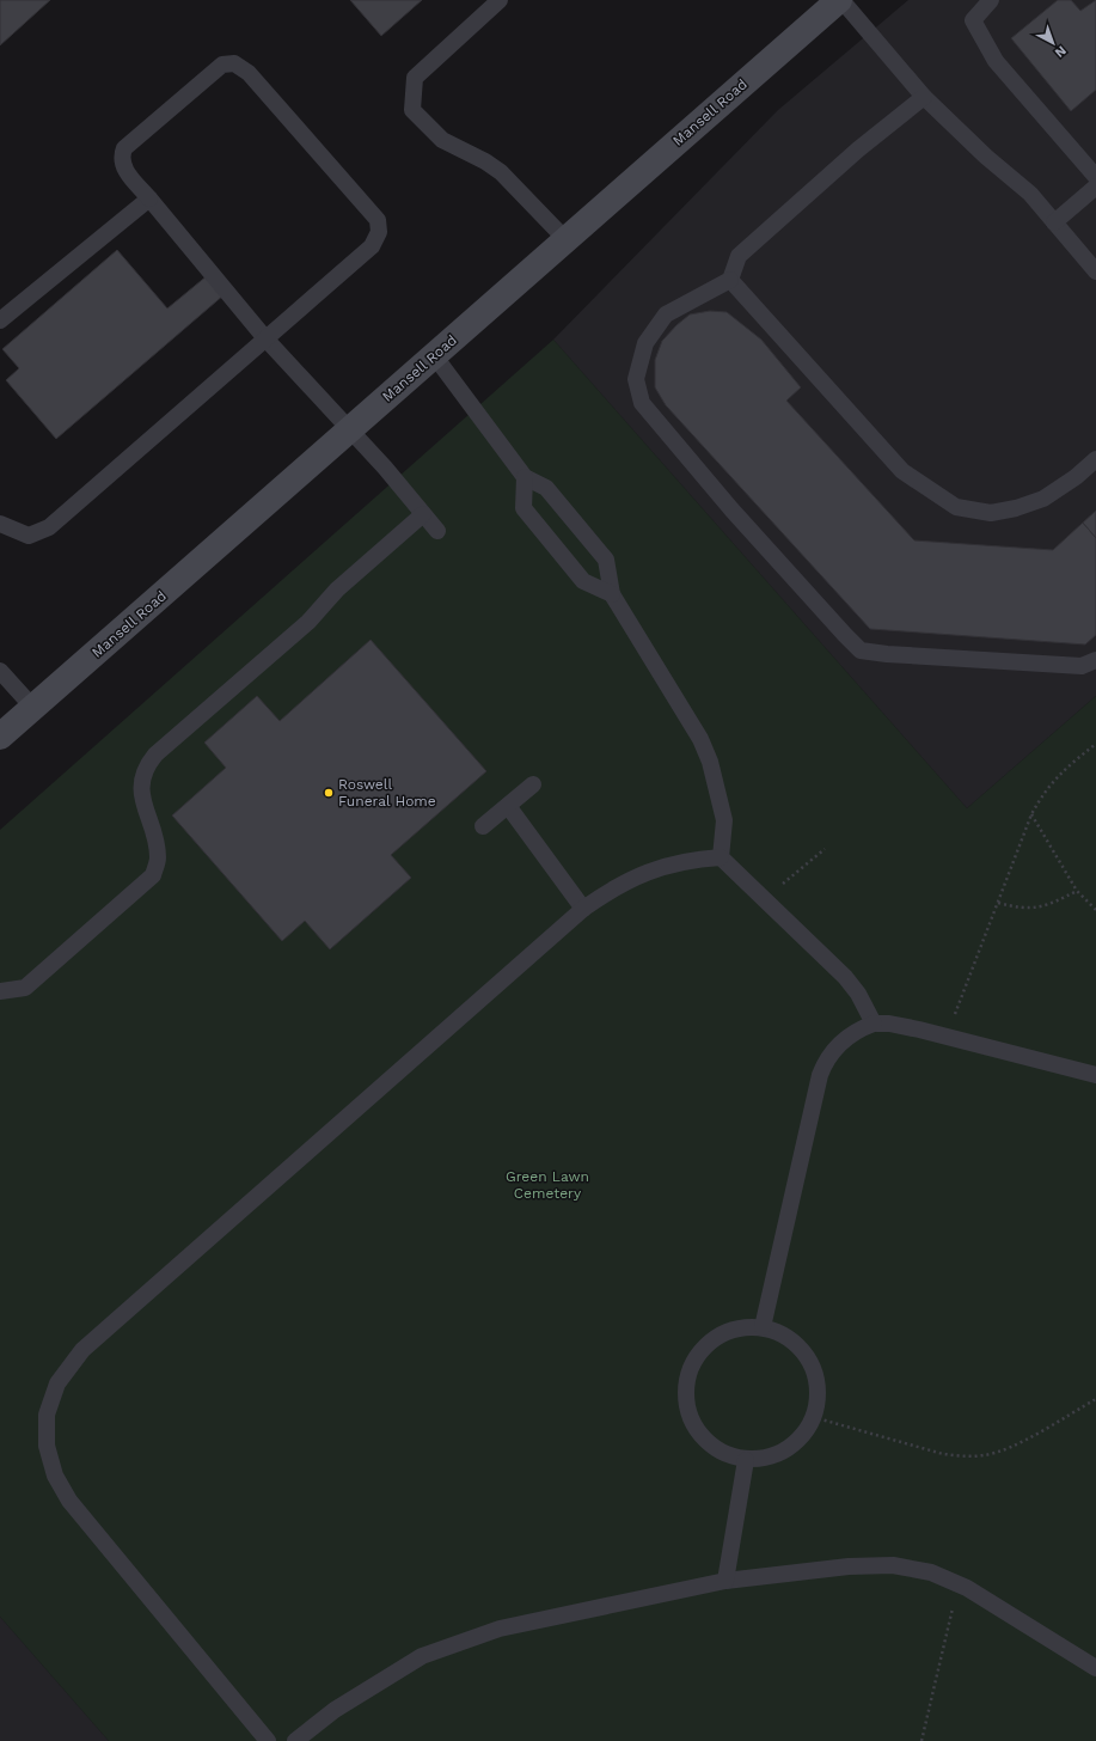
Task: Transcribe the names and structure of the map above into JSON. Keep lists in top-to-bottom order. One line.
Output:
{"streets":{"main road":["Mansell Road"]},"parks":["Green Lawn Cemetery"],"places":["Roswell Funeral Home"],"north":"bottom right"}
